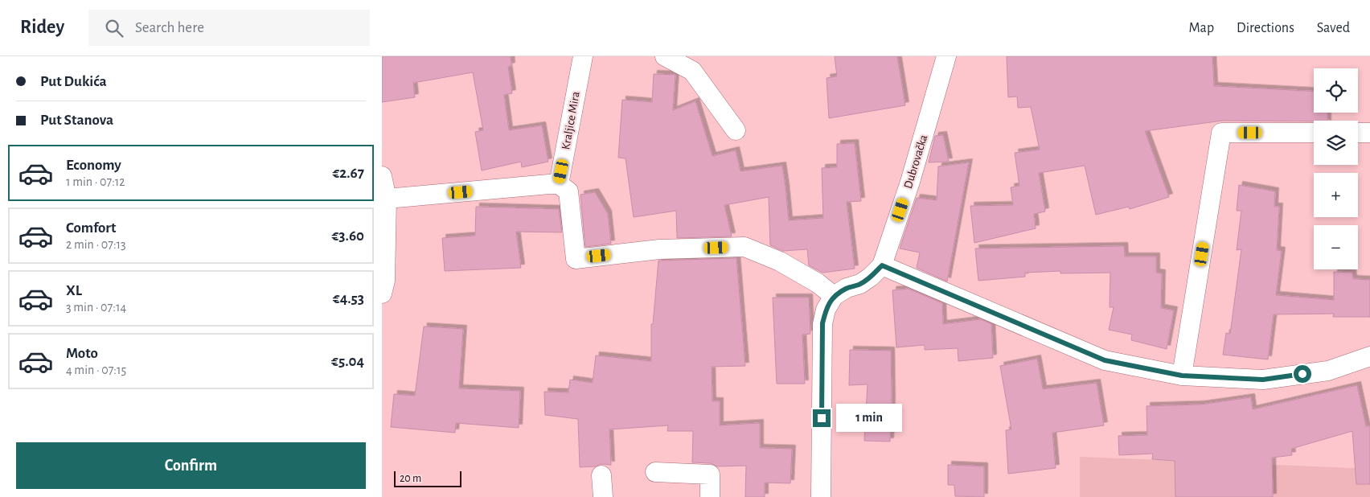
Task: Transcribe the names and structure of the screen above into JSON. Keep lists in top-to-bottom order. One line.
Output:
{"streets":{"street":["Kraljice Mira","Dubrovačka"]},"scale_bar":"20 m","page":{"header":"Ridey","search":"Search here","nav":["Map","Directions","Saved"],"banner":["Put Dukića","Put Stanova"],"map_buttons":["+","−"],"list":[{"name":"Economy","note":"1 min · 07:12","value":"€2.67"},{"name":"Comfort","note":"2 min · 07:13","value":"€3.60"},{"name":"XL","note":"3 min · 07:14","value":"€4.53"},{"name":"Moto","note":"4 min · 07:15","value":"€5.04"}],"bubble":"1 min","buttons":"Confirm","scale":"20 m"}}
